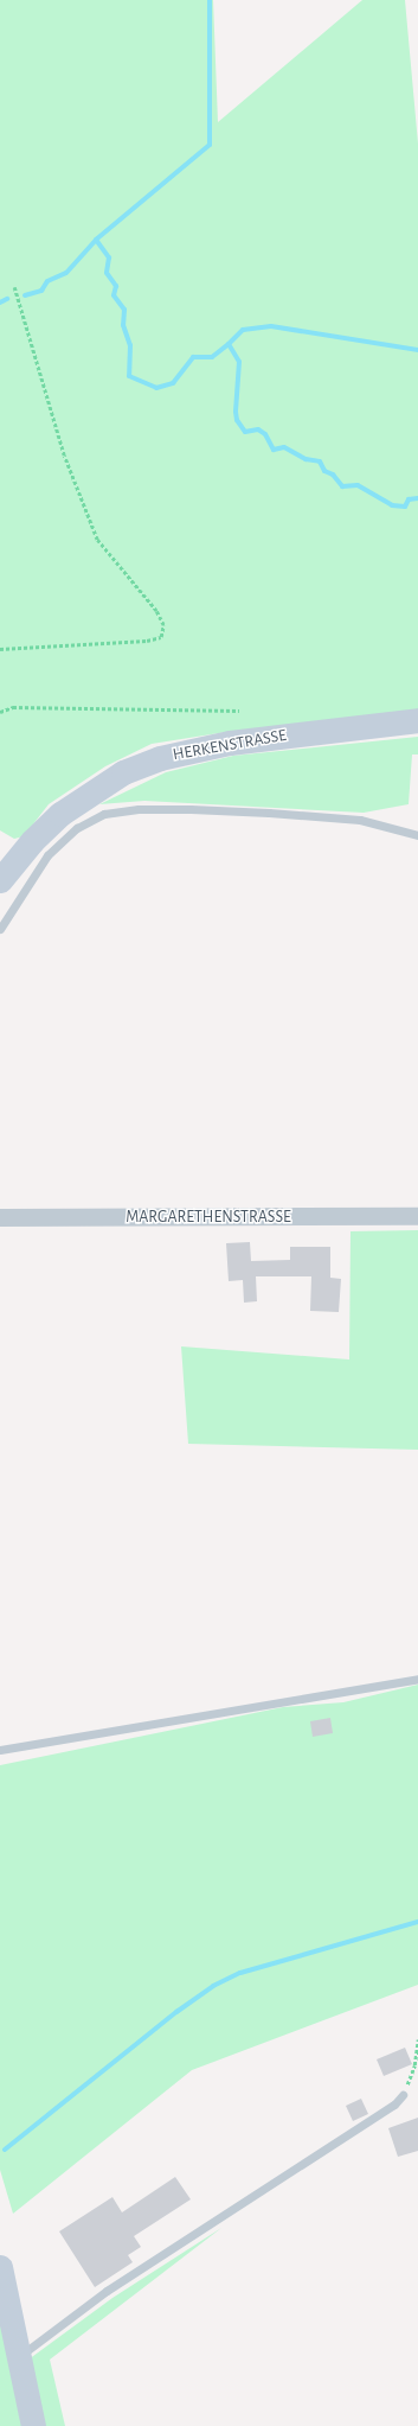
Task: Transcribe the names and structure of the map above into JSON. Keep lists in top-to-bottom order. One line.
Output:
{"streets":{"main road":["HERKENSTRASSE"],"street":["MARGARETHENSTRASSE"]}}
